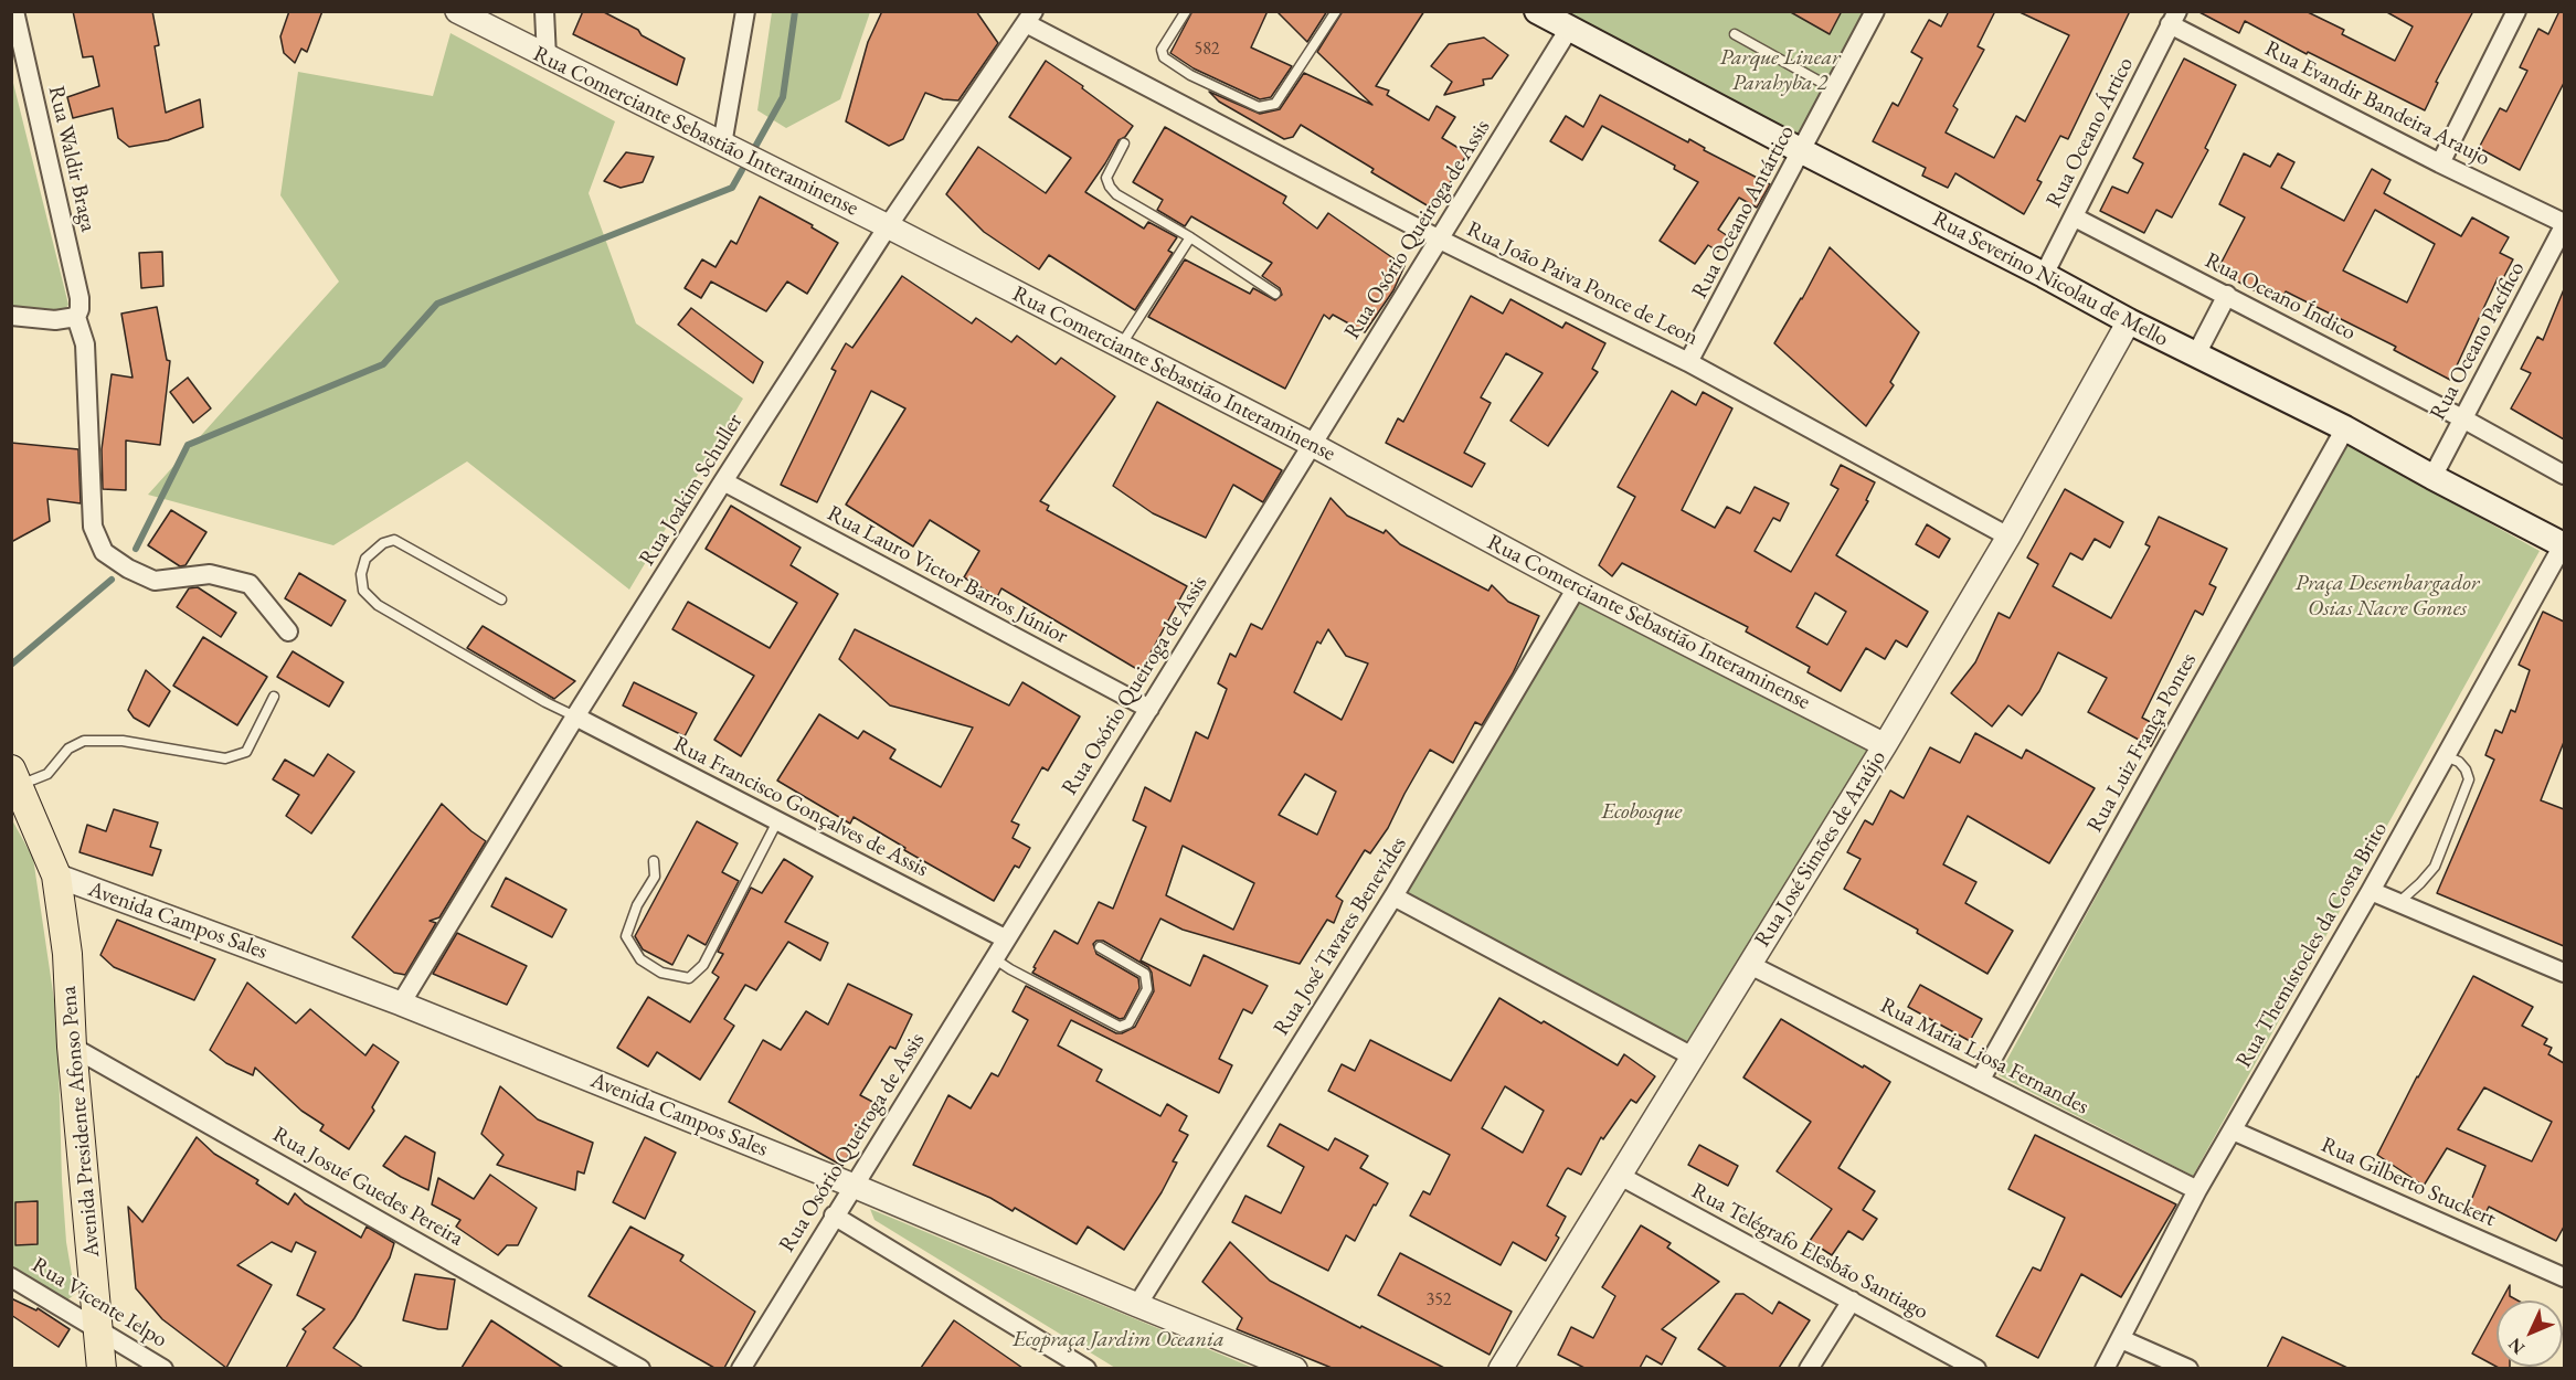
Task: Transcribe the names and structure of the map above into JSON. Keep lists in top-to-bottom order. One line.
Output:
{"streets":{"main road":["Rua Severino Nicolau de Mello","Avenida Presidente Afonso Pena"],"street":["Rua Evandir Bandeira Araujo","Rua Comerciante Sebastião Interaminense","Rua Oceano Ártico","Rua Waldir Braga","Rua Oceano Antártico","Rua Osório Queiroga de Assis","Rua João Paiva Ponce de Leon","Rua Oceano Índico","Rua Oceano Pacífico","Rua Joakim Schuller","Rua Lauro Victor Barros Júnior","Rua Luiz França Pontes","Rua Francisco Gonçalves de Assis","Rua José Simões de Araújo","Avenida Campos Sales","Rua José Tavares Benevides","Rua Themístocles da Costa Brito","Rua Maria Liosa Fernandes","Rua Gilberto Stuckert","Rua Josué Guedes Pereira","Rua Telégrafo Elesbão Santiago","Rua Vicente Ielpo"]},"crossings":[["Rua Evandir Bandeira Araujo","Rua Oceano Ártico"],["Rua Evandir Bandeira Araujo","Rua Oceano Pacífico"],["Rua Comerciante Sebastião Interaminense","Rua Osório Queiroga de Assis"],["Rua Comerciante Sebastião Interaminense","Rua Joakim Schuller"],["Rua Comerciante Sebastião Interaminense","Rua José Simões de Araújo"],["Rua Comerciante Sebastião Interaminense","Rua José Tavares Benevides"],["Rua Oceano Ártico","Rua Severino Nicolau de Mello"],["Rua Oceano Ártico","Rua Oceano Índico"],["Rua Oceano Antártico","Rua Severino Nicolau de Mello"],["Rua Oceano Antártico","Rua João Paiva Ponce de Leon"],["Rua Osório Queiroga de Assis","Rua Severino Nicolau de Mello"],["Rua Osório Queiroga de Assis","Rua João Paiva Ponce de Leon"],["Rua Osório Queiroga de Assis","Rua Lauro Victor Barros Júnior"],["Rua Osório Queiroga de Assis","Rua Francisco Gonçalves de Assis"],["Rua Osório Queiroga de Assis","Avenida Campos Sales"],["Rua Severino Nicolau de Mello","Rua Oceano Pacífico"],["Rua Severino Nicolau de Mello","Rua Luiz França Pontes"],["Rua Severino Nicolau de Mello","Rua José Simões de Araújo"],["Rua Severino Nicolau de Mello","Rua Themístocles da Costa Brito"],["Rua João Paiva Ponce de Leon","Rua Joakim Schuller"],["Rua João Paiva Ponce de Leon","Rua José Simões de Araújo"],["Rua Oceano Índico","Rua Oceano Pacífico"],["Rua Joakim Schuller","Rua Lauro Victor Barros Júnior"],["Rua Joakim Schuller","Rua Francisco Gonçalves de Assis"],["Rua Joakim Schuller","Avenida Campos Sales"],["Rua Luiz França Pontes","Rua Maria Liosa Fernandes"],["Rua José Simões de Araújo","Rua Maria Liosa Fernandes"],["Rua José Simões de Araújo","Rua Telégrafo Elesbão Santiago"],["Avenida Campos Sales","Rua José Tavares Benevides"],["Avenida Campos Sales","Avenida Presidente Afonso Pena"],["Rua Themístocles da Costa Brito","Rua Maria Liosa Fernandes"],["Rua Themístocles da Costa Brito","Rua Gilberto Stuckert"],["Avenida Presidente Afonso Pena","Rua Josué Guedes Pereira"],["Avenida Presidente Afonso Pena","Rua Vicente Ielpo"]],"parks":["Parque Linear Parahyba 2","Praça Desembargador Osias Nacre Gomes","Ecobosque","Ecopraça Jardim Oceania"],"house_numbers":["582","352"],"north":"bottom left"}
